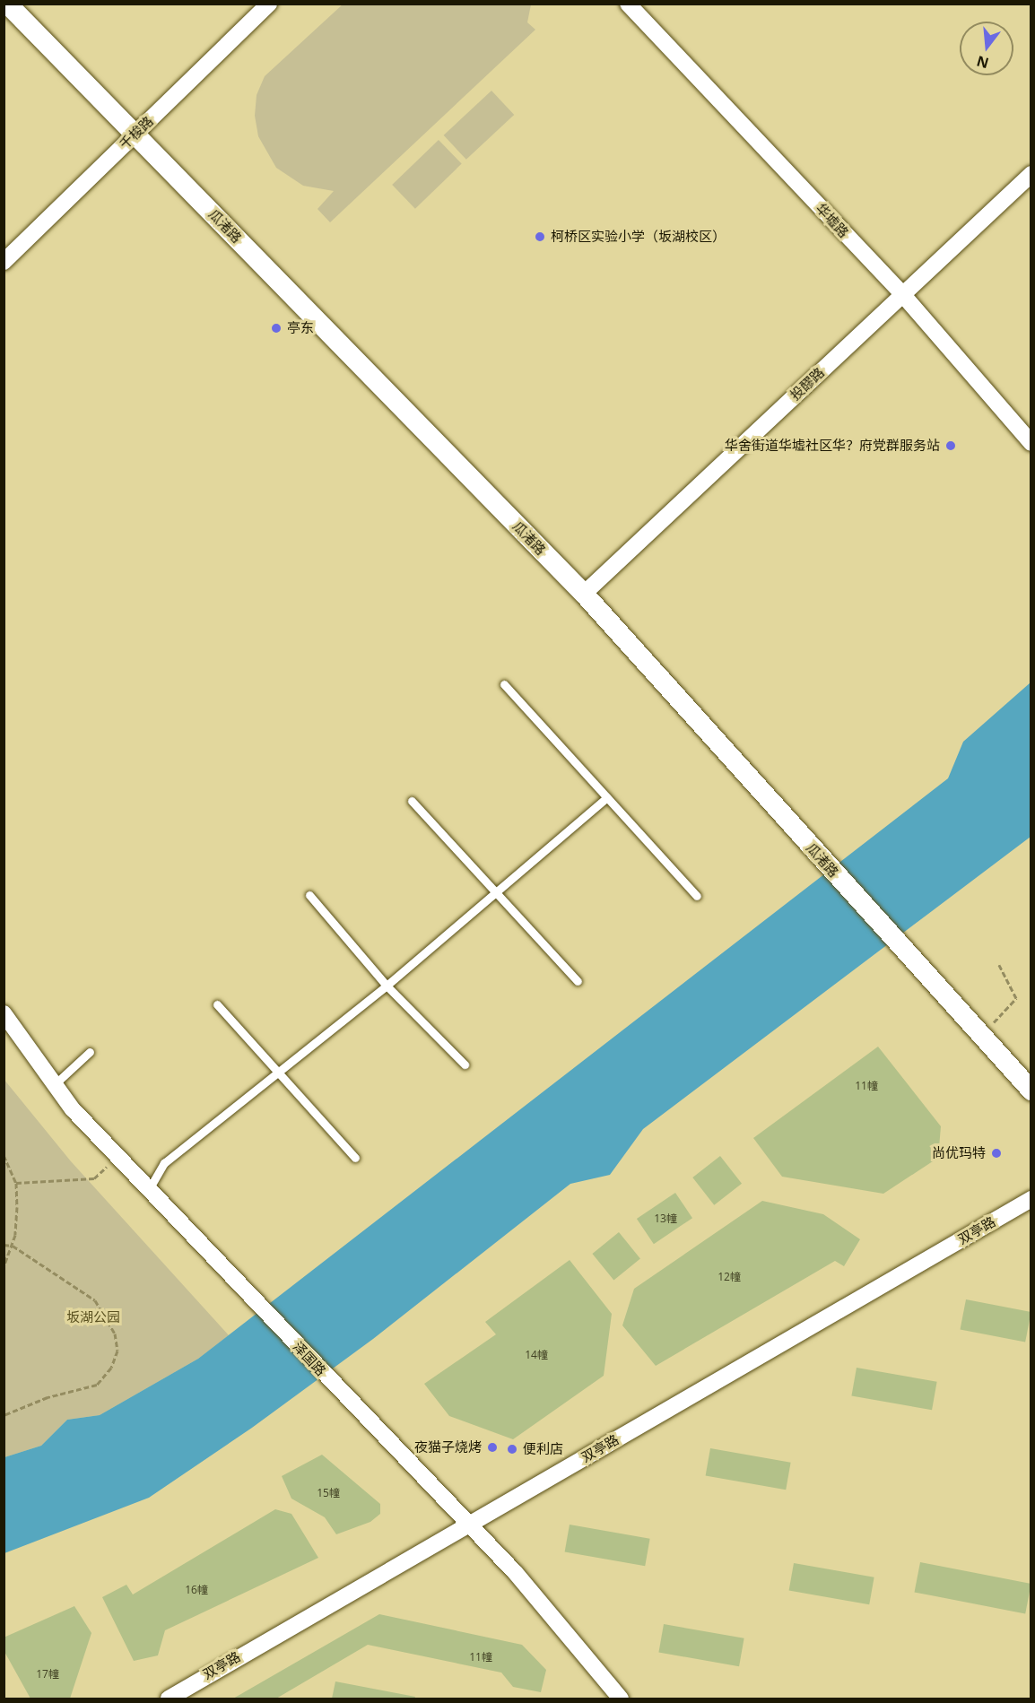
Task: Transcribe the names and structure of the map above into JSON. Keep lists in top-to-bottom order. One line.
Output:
{"streets":{"street":["千梭路","华墟路","瓜渚路","投醪路","双亭路","泽国路"]},"crossings":[["千梭路","瓜渚路"],["华墟路","投醪路"],["瓜渚路","投醪路"],["双亭路","泽国路"]],"parks":["坂湖公园"],"places":["柯桥区实验小学（坂湖校区）","亭东","华舍街道华墟社区华？府党群服务站","尚优玛特","夜猫子烧烤","便利店"],"house_numbers":["11幢","13幢","12幢","14幢","15幢","16幢","11幢","17幢"],"north":"bottom"}
